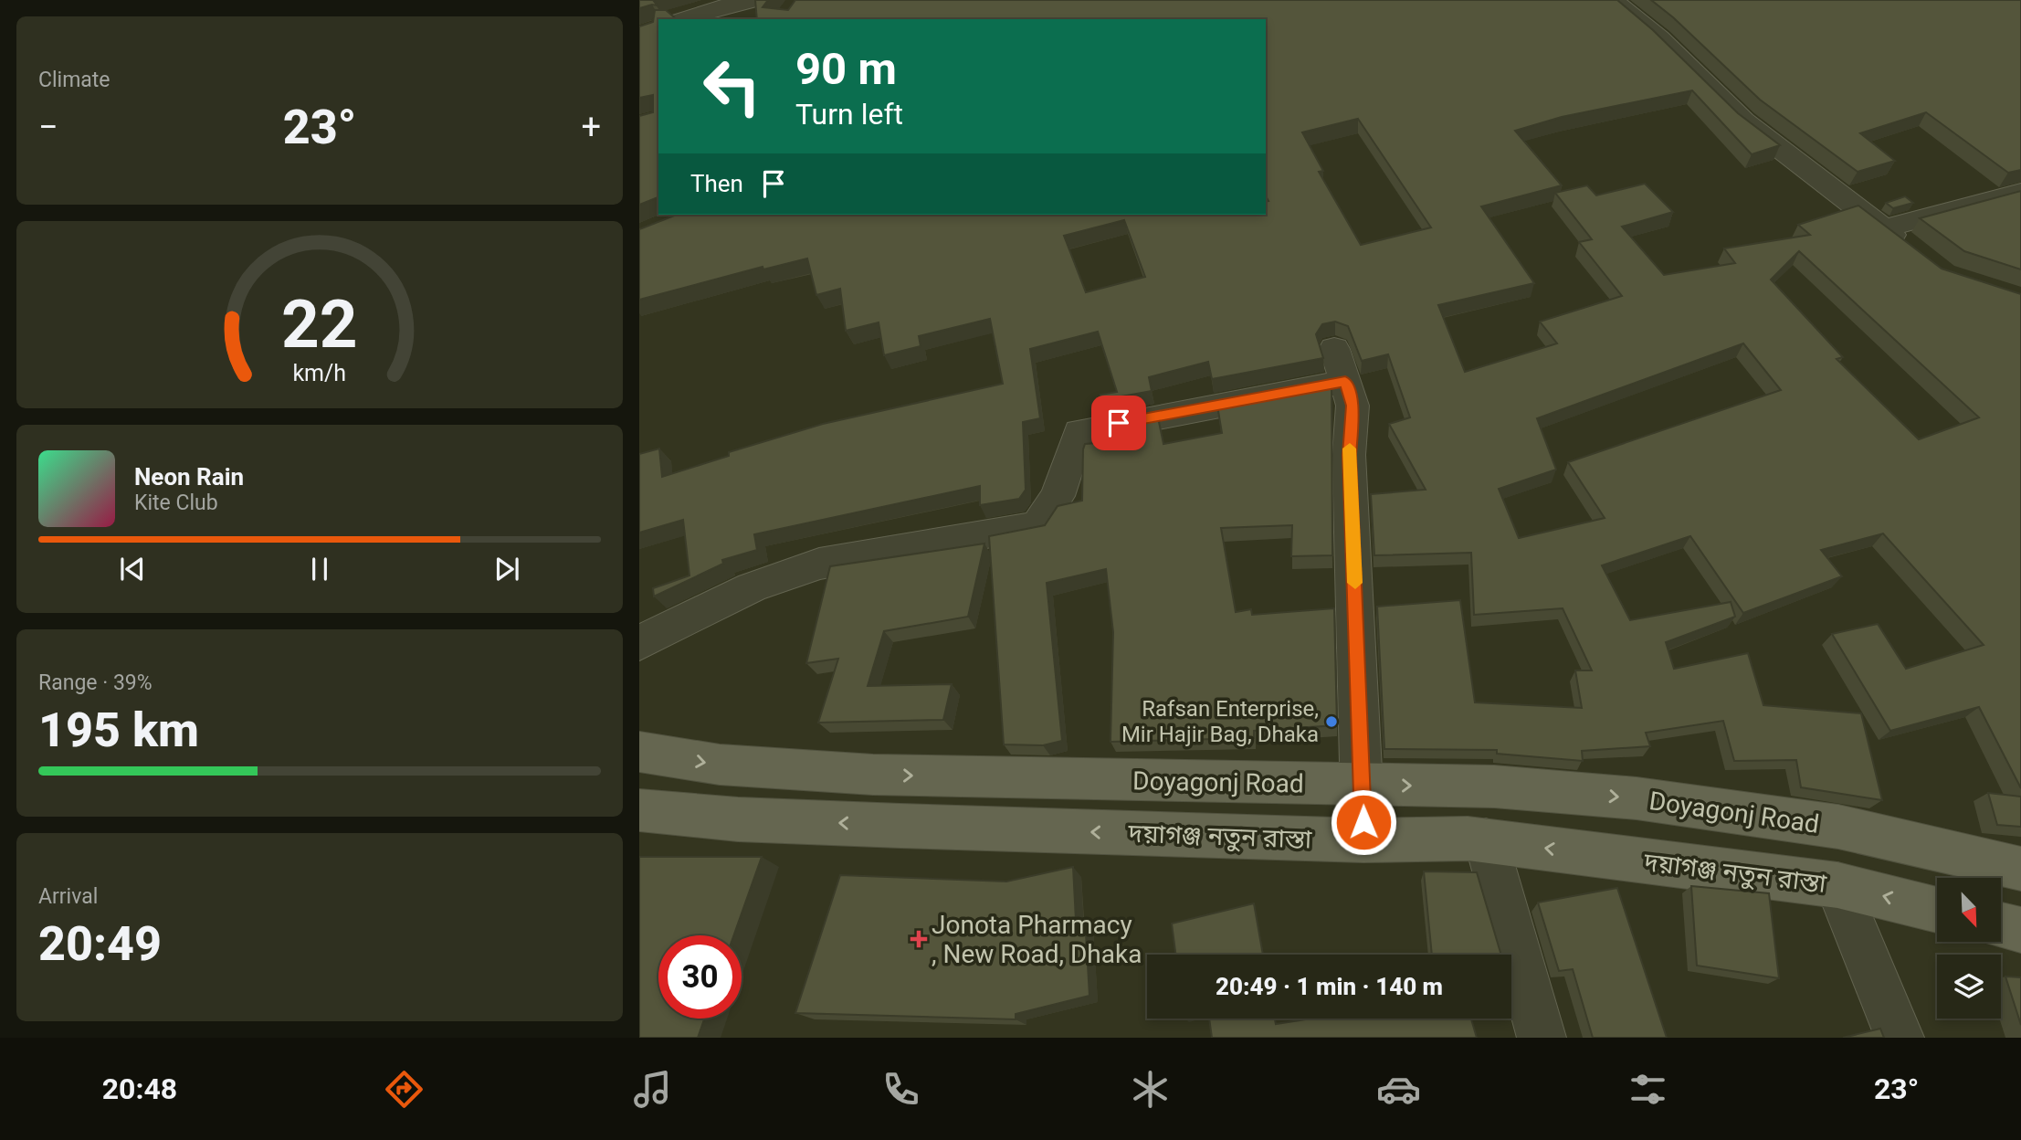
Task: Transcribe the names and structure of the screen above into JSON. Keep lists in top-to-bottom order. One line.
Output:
{"streets":{"main road":["Doyagonj Road","দয়াগঞ্জ নতুন রাস্তা"]},"one_way":["Doyagonj Road","দয়াগঞ্জ নতুন রাস্তা"],"places":{"other":["Rafsan Enterprise, Mir Hajir Bag, Dhaka"],"health":["Jonota Pharmacy , New Road, Dhaka"]},"north":"bottom right","page":{"tile":["Climate",["Range · 39%","195 km"],["Arrival","20:49"]],"turn":["90 m","Turn left"],"heat":["−","23°","+"],"then":"Then","song":["Neon Rain","Kite Club"],"limit":"30","trip":"20:49 · 1 min · 140 m","tabs":["20:48","23°"],"gauge":["22","km/h"]}}
